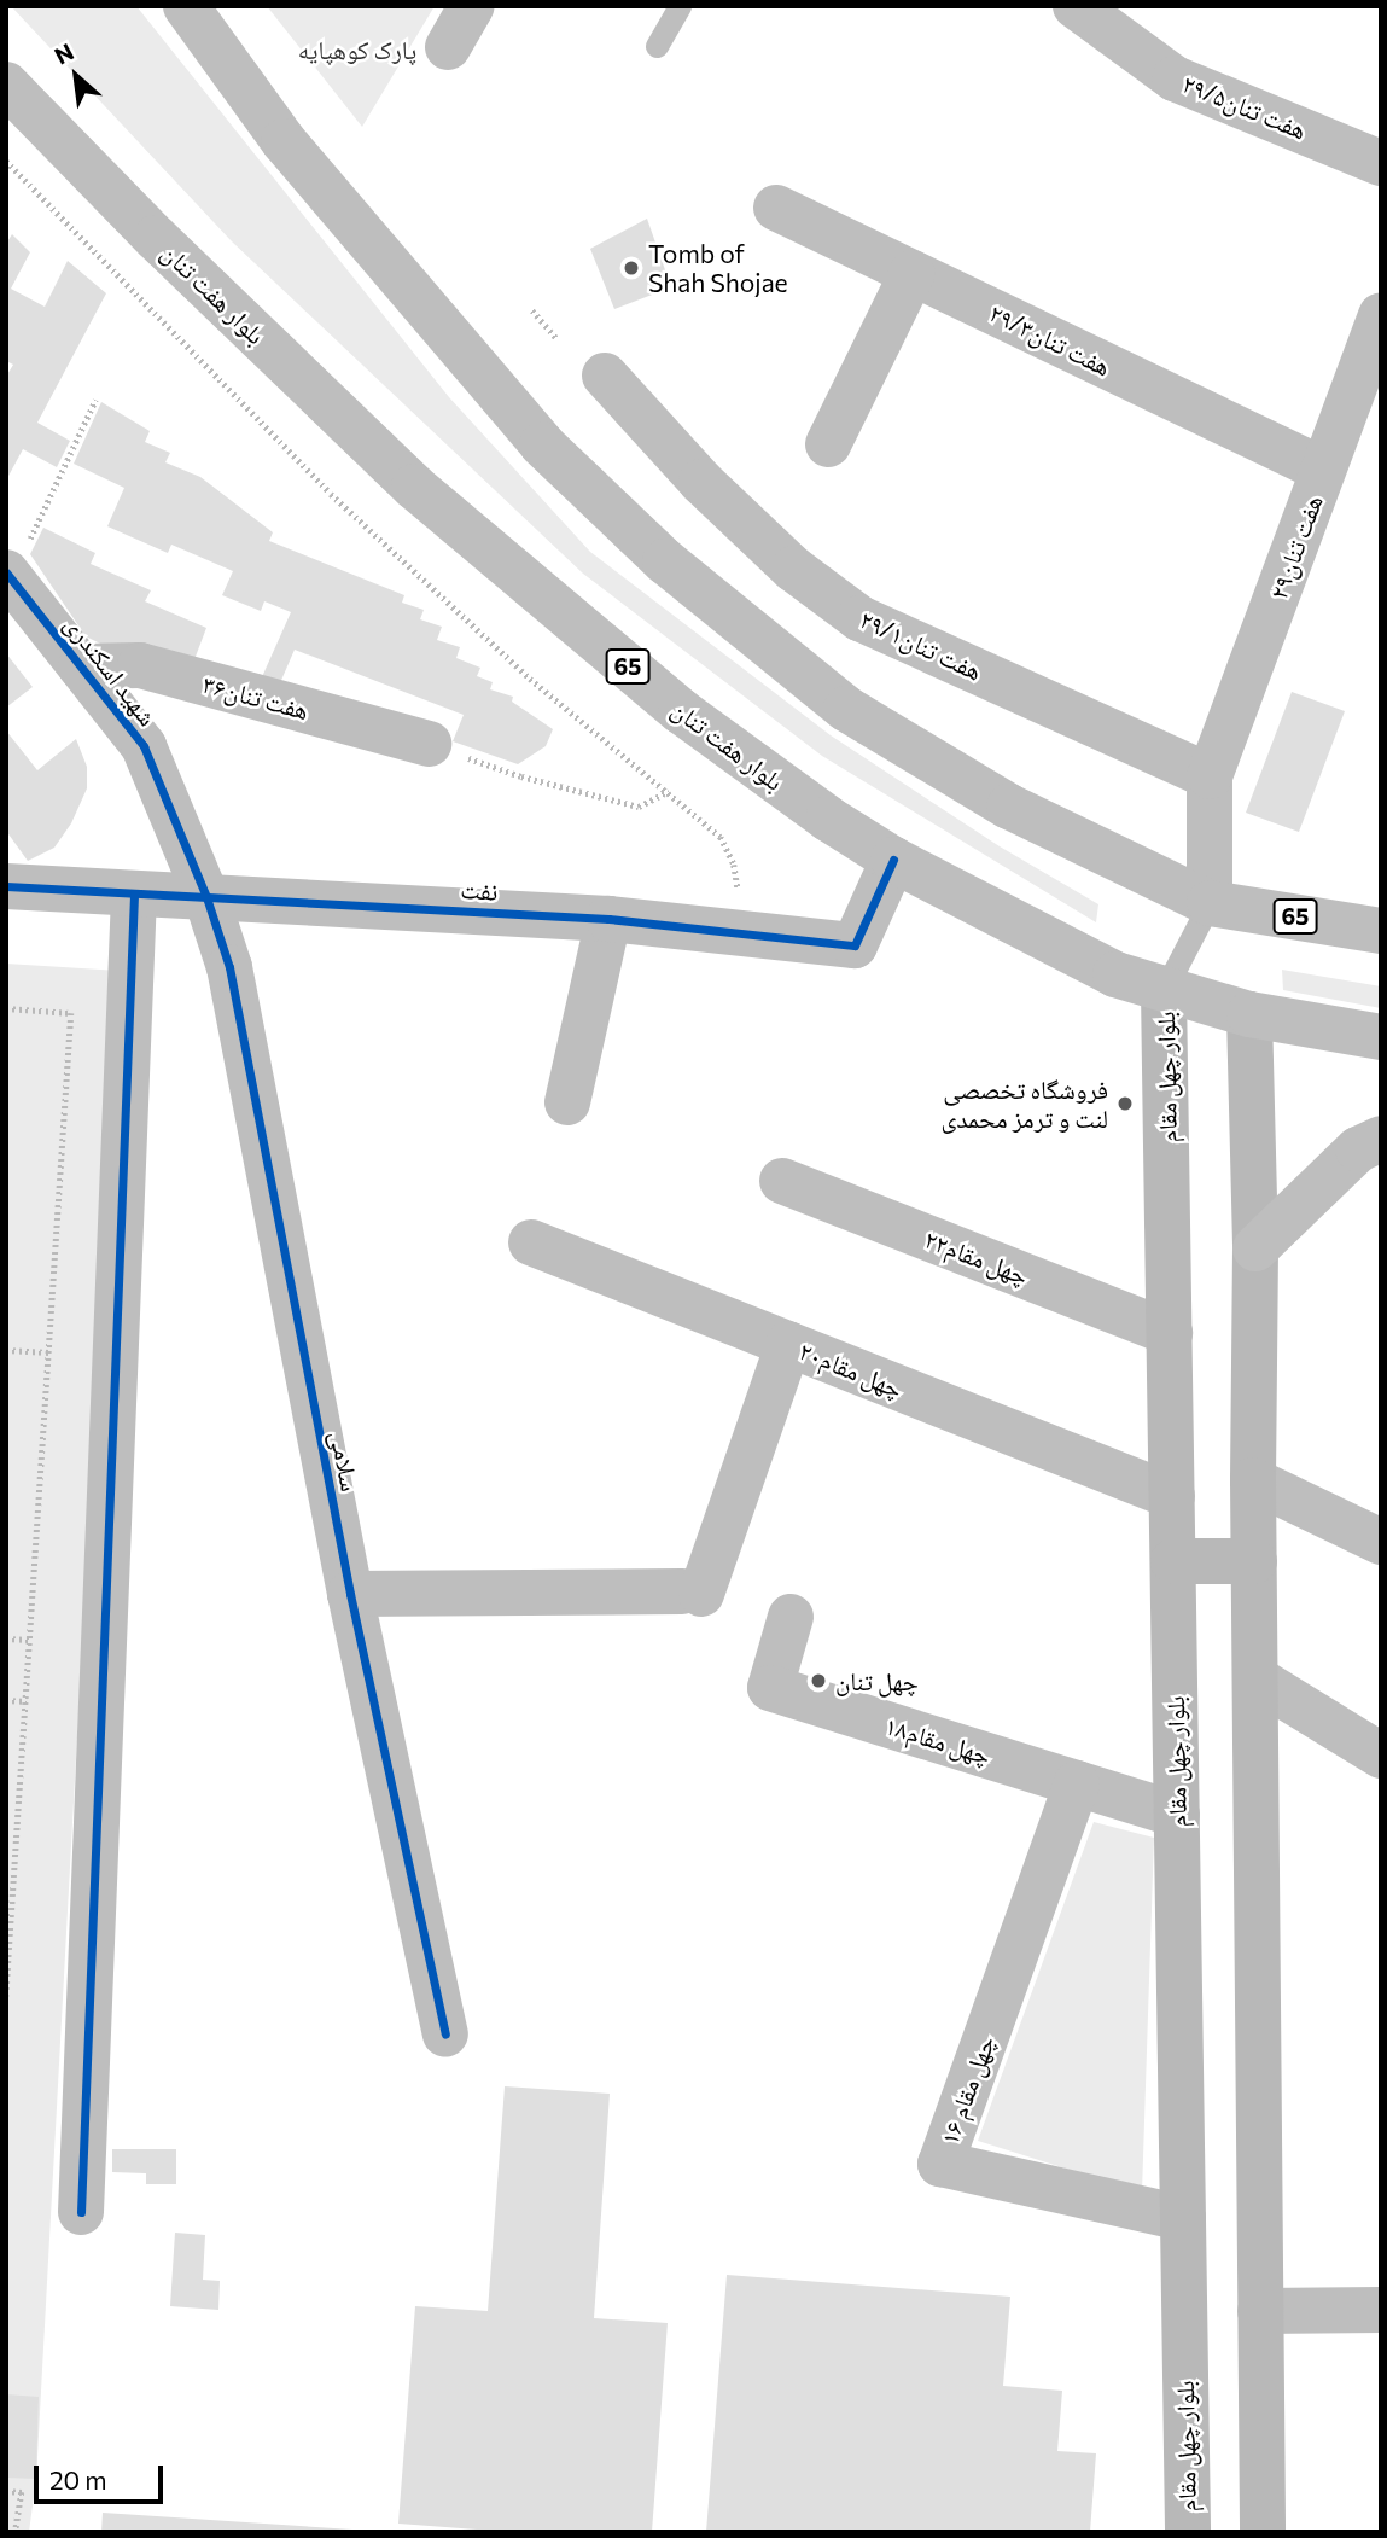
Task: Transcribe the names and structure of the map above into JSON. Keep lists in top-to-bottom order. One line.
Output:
{"streets":{"main road":["بلوار چهل مقام"],"street":["۲۹/۵هفت تنان","بلوار هفت تنان","۲۹/۳هفت تنان","هفت تنان۲۹","۲۹/۱هفت تنان","65","شهید اسکندری","هفت تنان۳۶","نفت","چهل مقام۲۲","چهل مقام۲۰","سلامی","۱۸چهل مقام","چهل مقام ۱۶"]},"crossings":[["بلوار هفت تنان","نفت"],["بلوار هفت تنان","بلوار چهل مقام"],["۲۹/۳هفت تنان","هفت تنان۲۹"],["هفت تنان۲۹","۲۹/۱هفت تنان"],["شهید اسکندری","هفت تنان۳۶"],["شهید اسکندری","نفت"],["شهید اسکندری","سلامی"],["نفت","سلامی"],["بلوار چهل مقام","چهل مقام۲۲"],["بلوار چهل مقام","چهل مقام۲۰"],["بلوار چهل مقام","۱۸چهل مقام"],["بلوار چهل مقام","چهل مقام ۱۶"],["۱۸چهل مقام","چهل مقام ۱۶"]],"parks":["پارک کوهپایه"],"places":["Tomb of Shah Shojae","فروشگاه تخصصی لنت و ترمز محمدی","چهل تنان"],"scale_bar":"20 m","north":"top left"}
